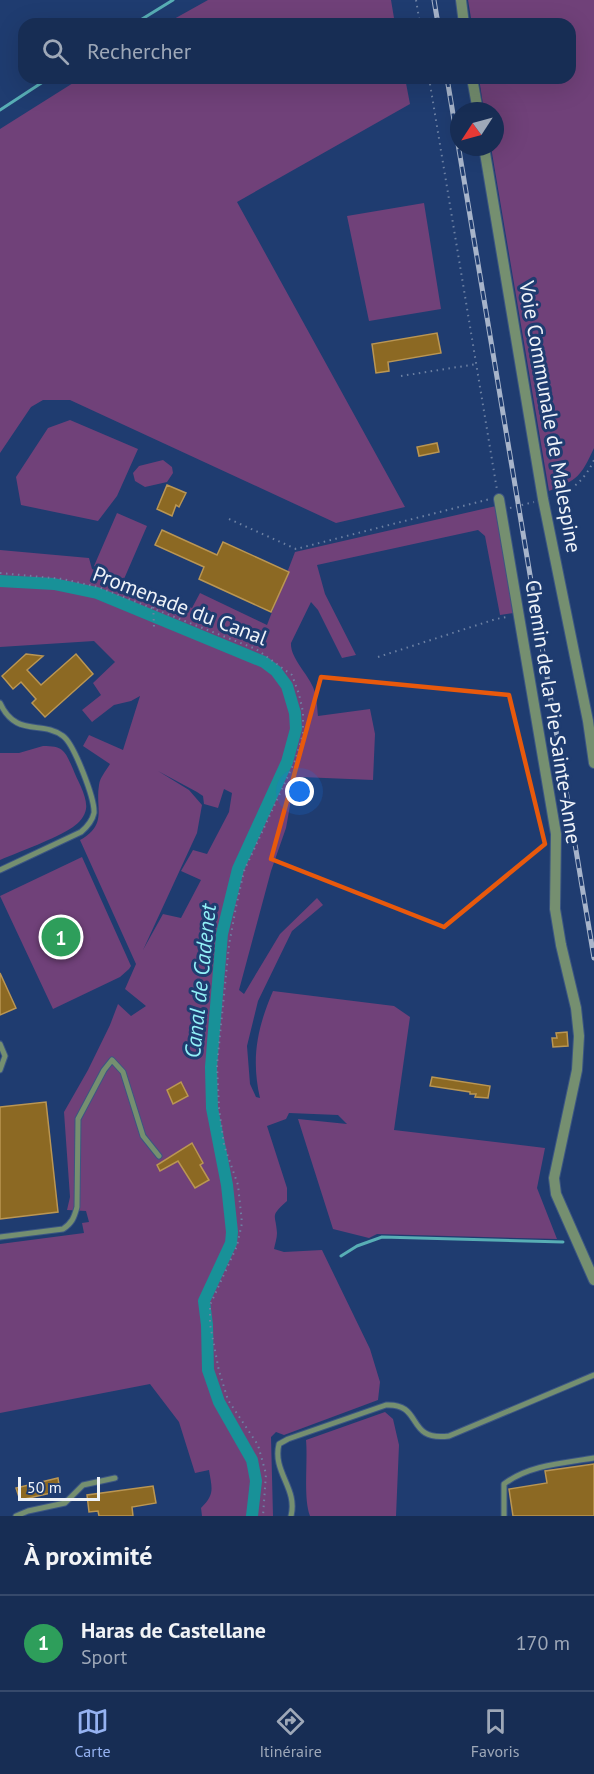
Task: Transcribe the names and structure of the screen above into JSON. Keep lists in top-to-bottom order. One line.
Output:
{"streets":{"street":["Voie Communale de Malespine","Chemin de la Pie Sainte-Anne"],"path":["Promenade du Canal"]},"water":["Canal de Cadenet"],"scale_bar":"50 m","north":"bottom left","page":{"search":"Rechercher","pins":"1","scale":"50 m","heading":"À proximité","list":[{"mark":"1","name":"Haras de Castellane","note":"Sport","value":"170 m"}],"nav":["Carte","Itinéraire","Favoris"]}}
